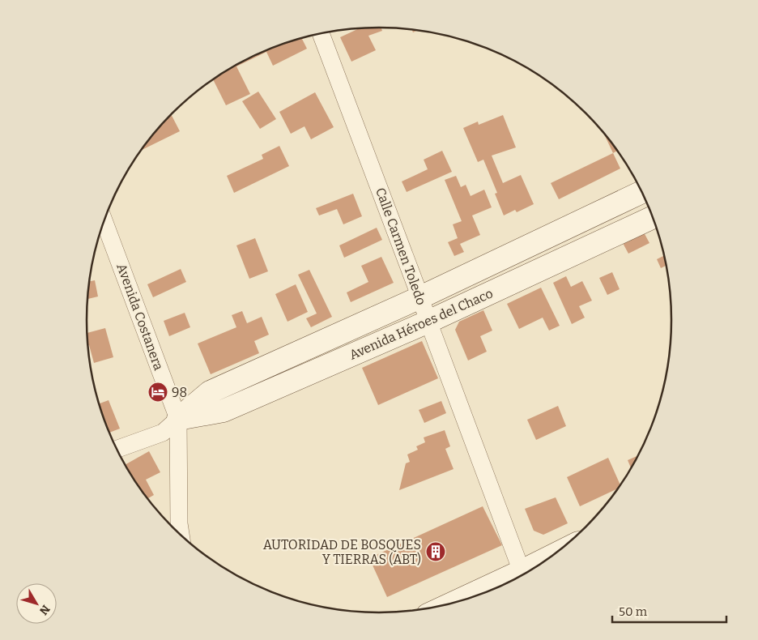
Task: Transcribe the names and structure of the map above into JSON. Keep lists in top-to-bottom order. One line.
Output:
{"streets":{"street":["Calle Carmen Toledo","Avenida Costanera","Avenida Héroes del Chaco"]},"crossings":[["Calle Carmen Toledo","Avenida Héroes del Chaco"],["Avenida Costanera","Avenida Héroes del Chaco"]],"places":{"hotel":["98"],"building":["AUTORIDAD DE BOSQUES Y TIERRAS (ABT)"]},"scale_bar":"50 m","north":"bottom right"}
